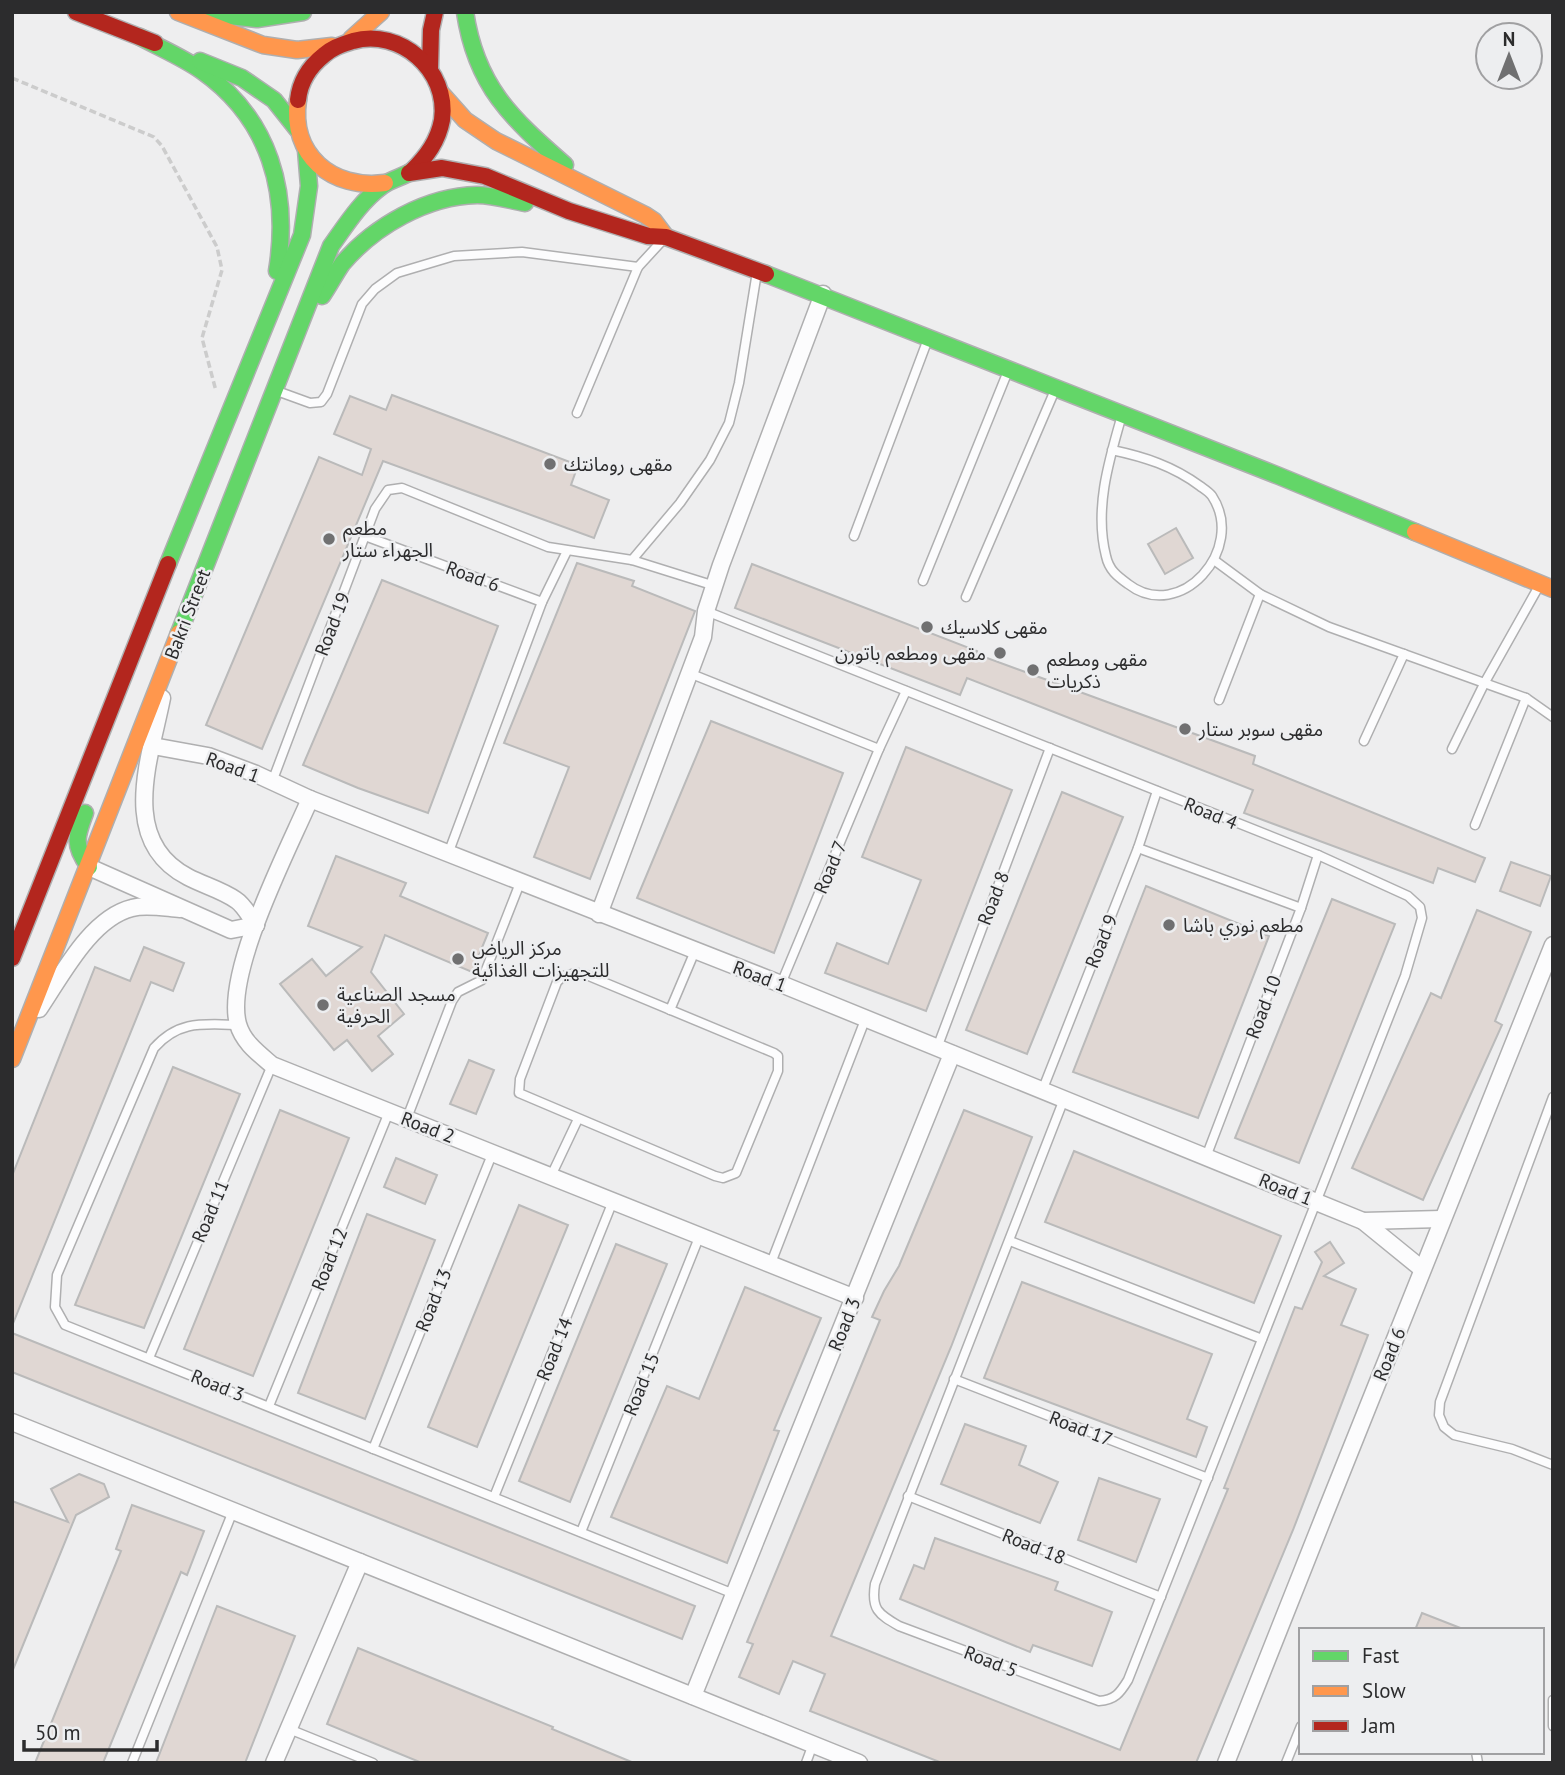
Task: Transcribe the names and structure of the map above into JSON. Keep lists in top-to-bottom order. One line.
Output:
{"streets":{"main road":["Bakri Street"],"street":["Road 6","Road 1","Road 2","Road 3"],"lane":["Road 19","Road 4","Road 7","Road 8","Road 9","Road 10","Road 11","Road 12","Road 13","Road 14","Road 15","Road 17","Road 18","Road 5"]},"crossings":[["Road 6","Road 19"],["Road 6","Road 1"],["Road 19","Road 1"],["Road 1","Road 4"],["Road 1","Road 7"],["Road 1","Road 8"],["Road 1","Road 9"],["Road 1","Road 10"],["Road 1","Road 3"],["Road 1","Road 5"],["Road 4","Road 7"],["Road 4","Road 8"],["Road 4","Road 9"],["Road 4","Road 10"],["Road 4","Road 5"],["Road 8","Road 3"],["Road 2","Road 11"],["Road 2","Road 12"],["Road 2","Road 13"],["Road 2","Road 3"],["Road 2","Road 14"],["Road 2","Road 15"],["Road 11","Road 3"],["Road 12","Road 3"],["Road 13","Road 3"],["Road 3","Road 14"],["Road 3","Road 15"],["Road 17","Road 5"],["Road 18","Road 5"]],"places":["مقهى رومانتك","مطعم الجهراء ستار","مقهى كلاسيك","مقهى ومطعم باتورن","مقهى ومطعم ذكريات","مقهى سوبر ستار","مطعم نوري باشا","مركز الرياض للتجهيزات الغذائية","مسجد الصناعية الحرفية"],"legend":["Fast","Slow","Jam"],"scale_bar":"50 m","north":"top"}
